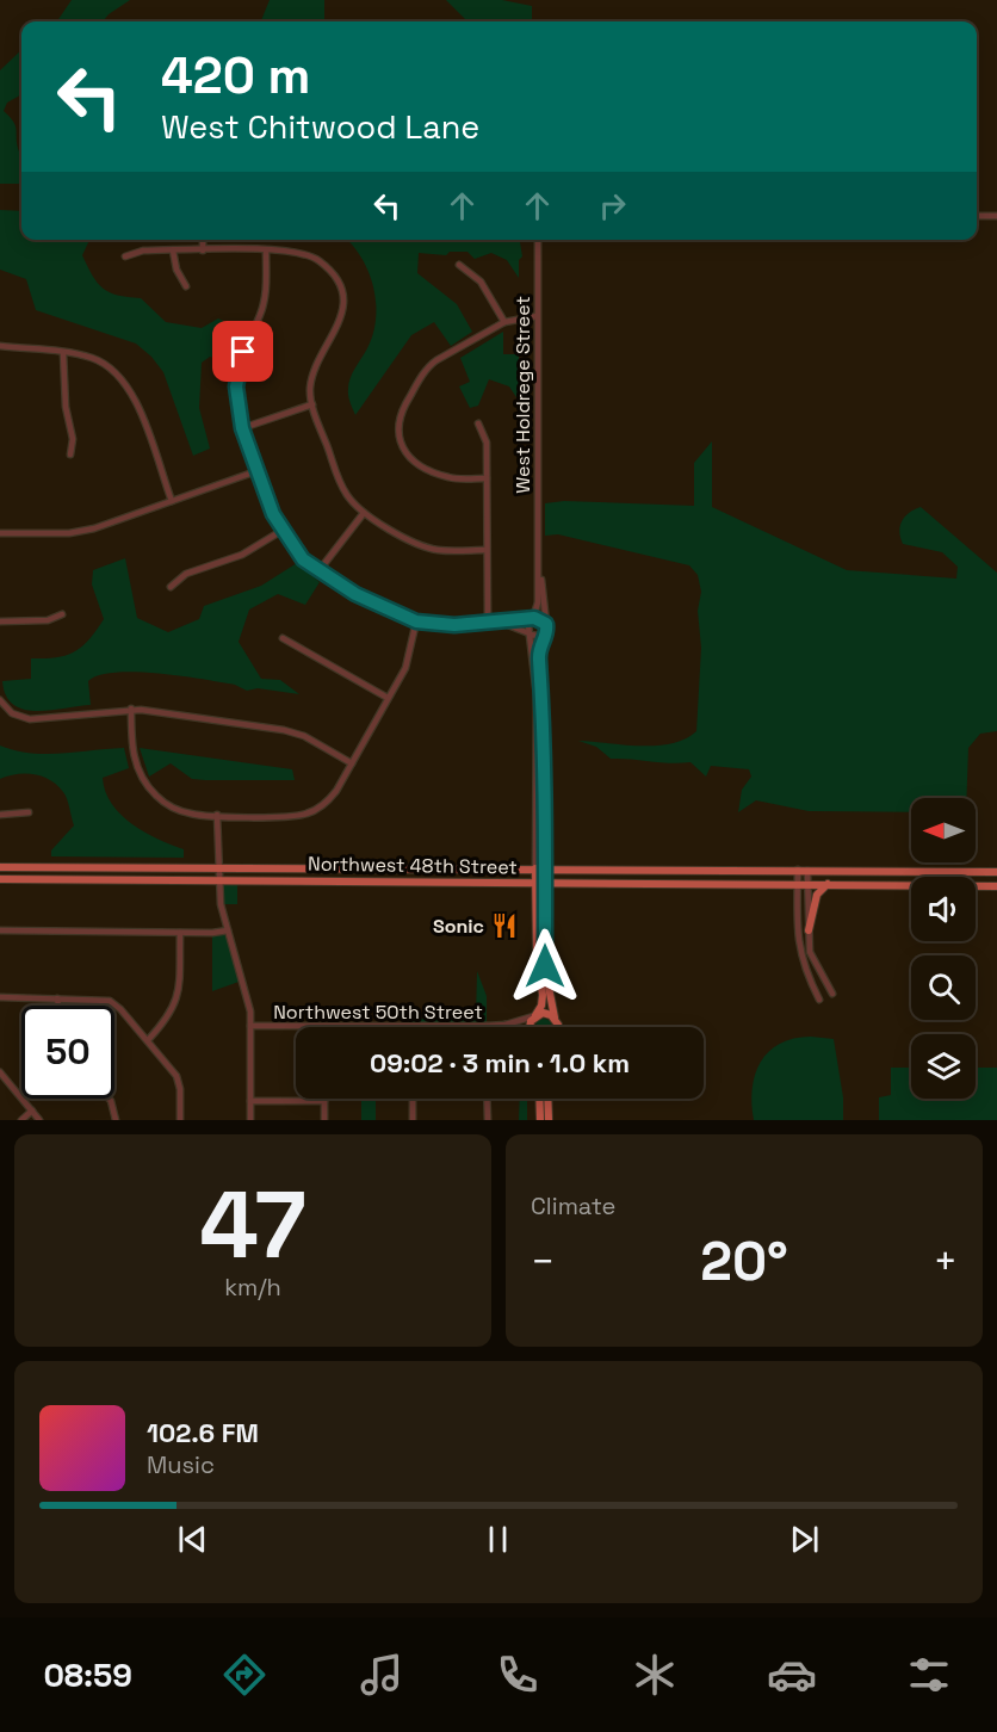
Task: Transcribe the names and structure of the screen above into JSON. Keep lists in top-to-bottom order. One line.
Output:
{"streets":{"main road":["Northwest 48th Street"],"street":["West Holdrege Street","Northwest 50th Street"]},"places":{"restaurant":["Sonic"]},"north":"left","page":{"turn":["420 m","West Chitwood Lane"],"limit":"50","trip":"09:02 · 3 min · 1.0 km","tile":[["47","km/h"],"Climate"],"heat":["−","20°","+"],"song":["102.6 FM","Music"],"tabs":"08:59"}}
